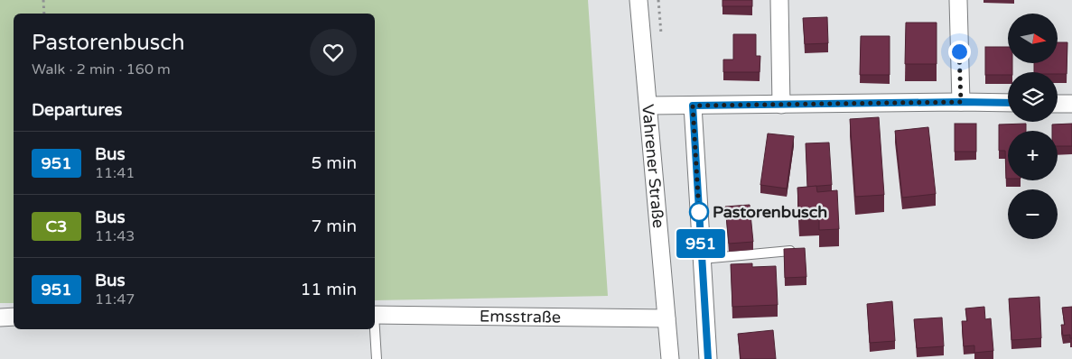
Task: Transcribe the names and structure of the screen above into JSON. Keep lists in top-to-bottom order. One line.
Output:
{"streets":{"street":["Vahrener Straße","Emsstraße"]},"crossings":[["Vahrener Straße","Emsstraße"]],"places":["Pastorenbusch"],"lines":["bus line 951"],"north":"right","page":{"on_map":"951","map_buttons":["+","−"],"heading":[["Pastorenbusch","Walk · 2 min · 160 m"],"Departures"],"list":[{"mark":"951","name":"Bus","note":"11:41","value":"5 min"},{"mark":"C3","name":"Bus","note":"11:43","value":"7 min"},{"mark":"951","name":"Bus","note":"11:47","value":"11 min"}]}}
